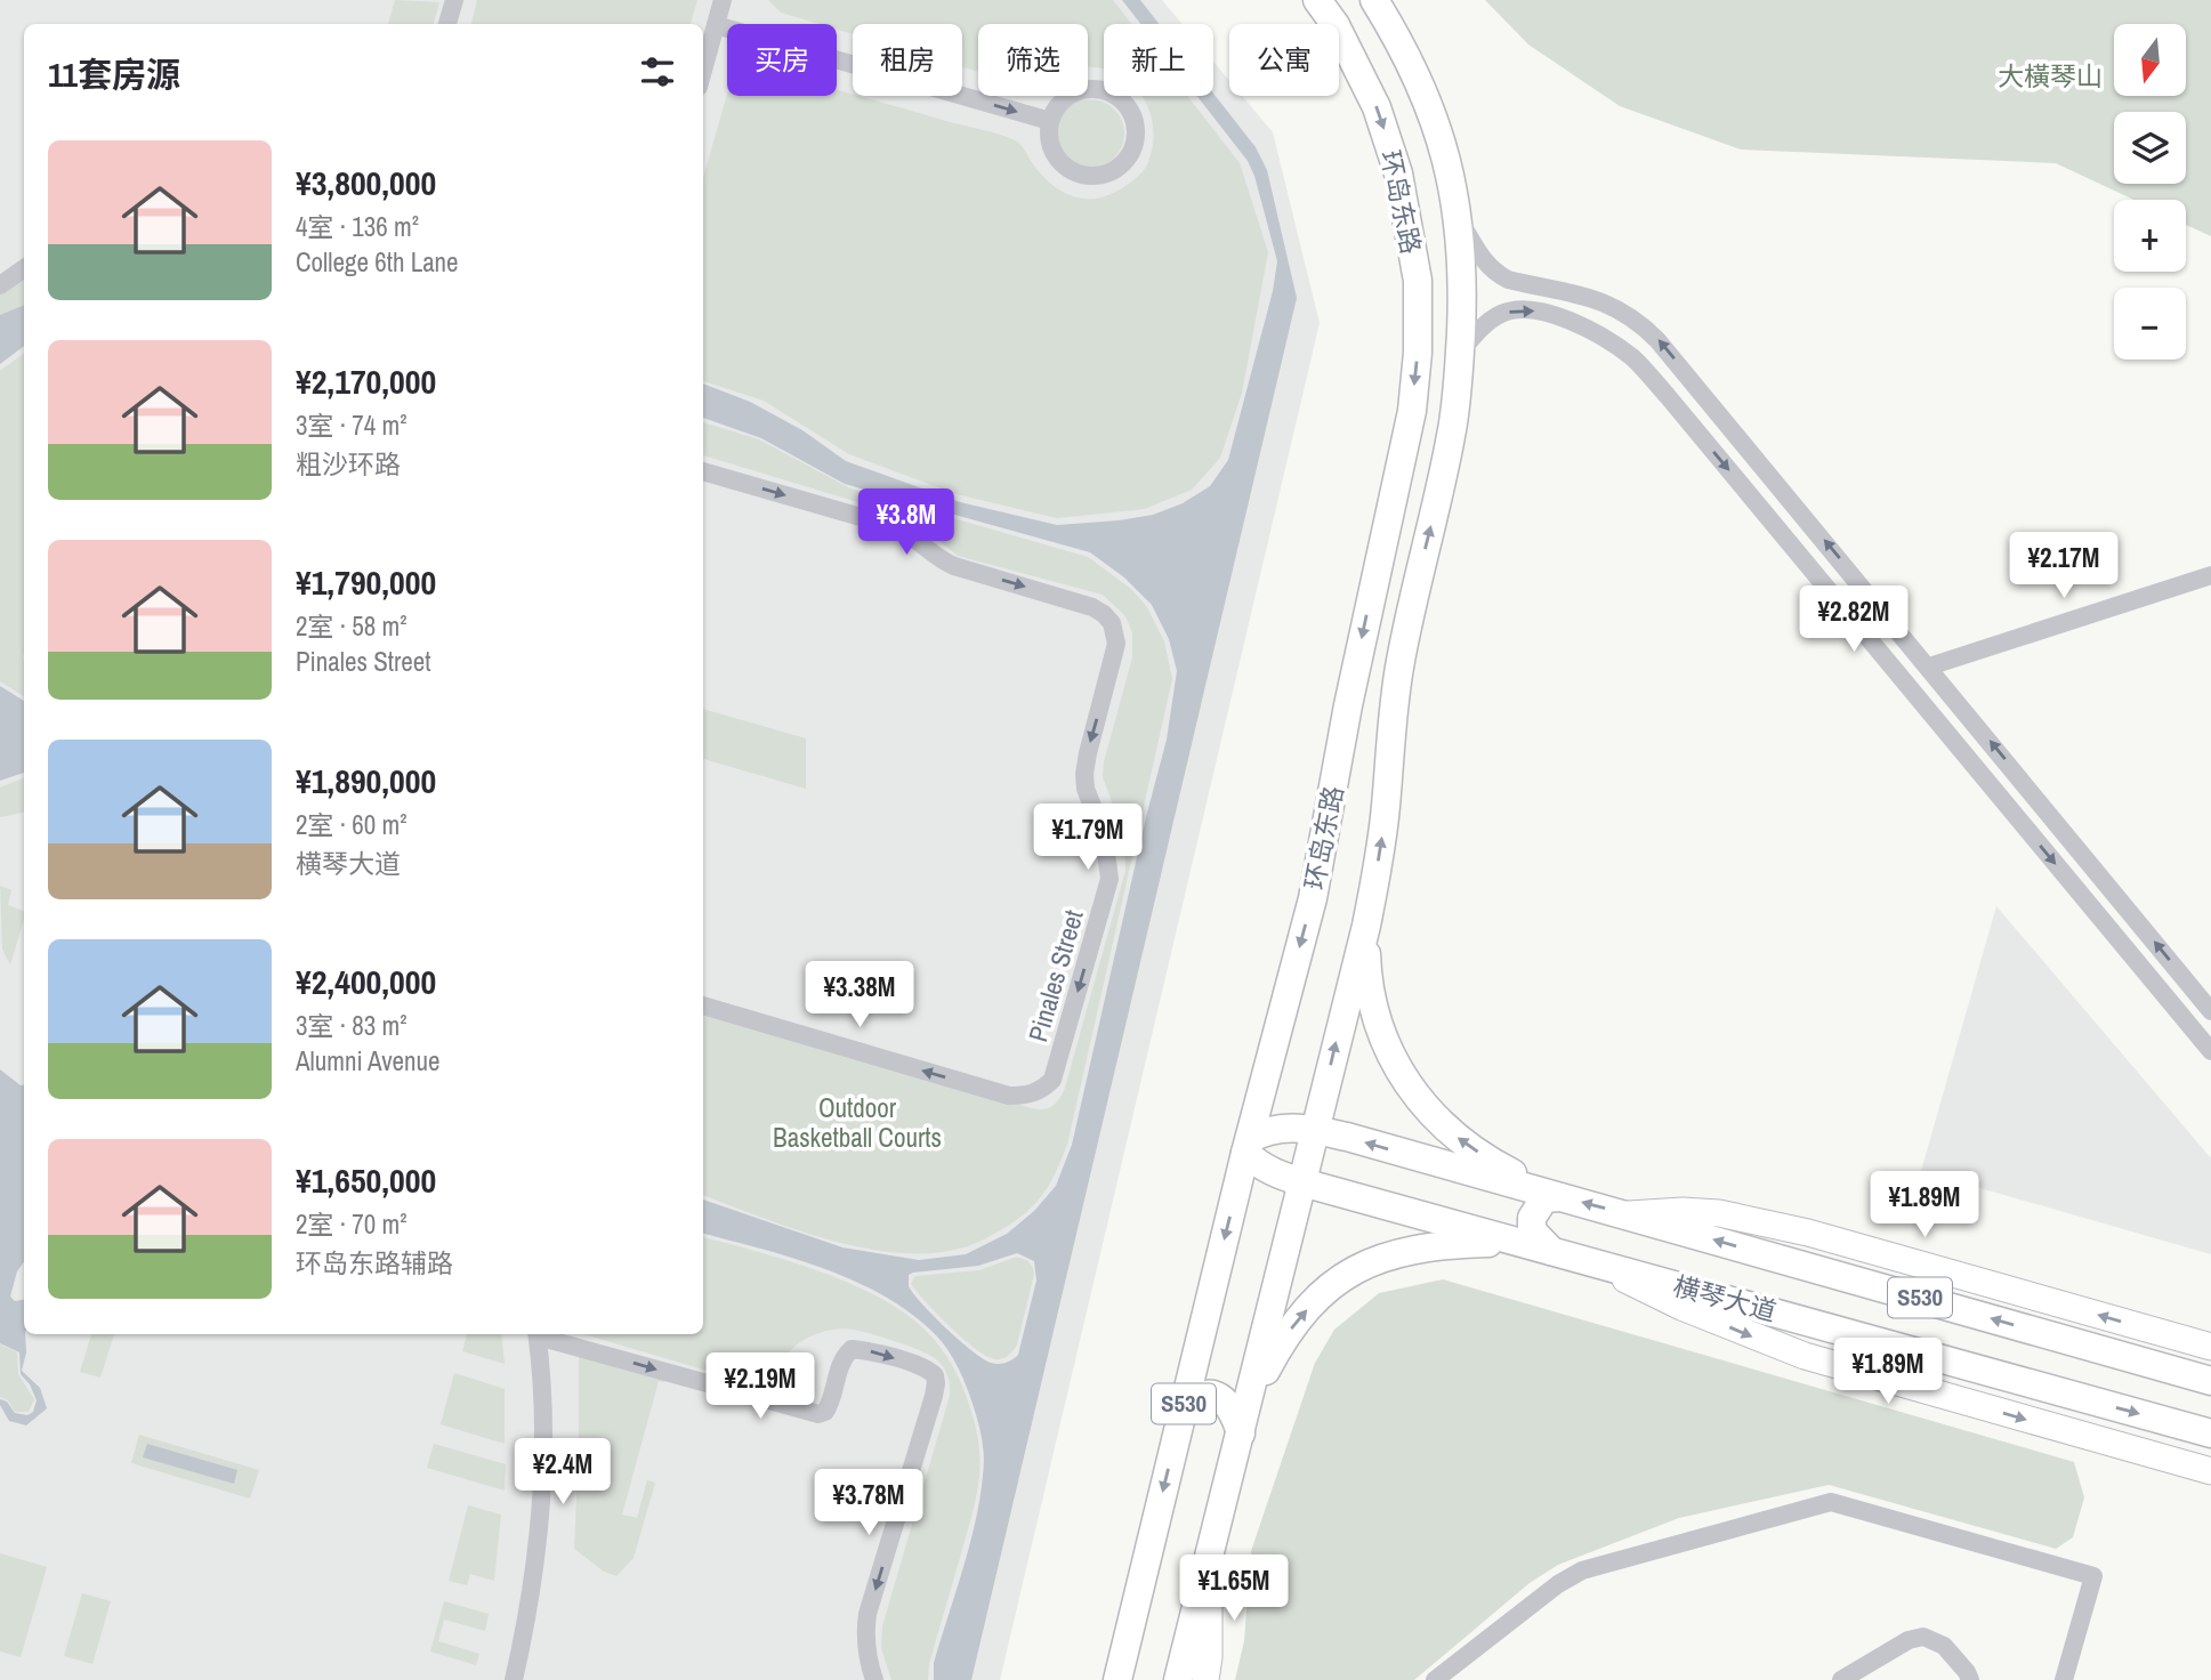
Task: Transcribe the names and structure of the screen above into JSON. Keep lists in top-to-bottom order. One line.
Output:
{"streets":{"main road":["环岛东路","S530","横琴大道"],"street":["Pinales Street"]},"crossings":[["环岛东路","横琴大道"]],"parks":["大橫琴山","Outdoor Basketball Courts"],"north":"bottom","page":{"map_buttons":["+","−"],"chip":["买房","租房","筛选","新上","公寓"],"heading":"11套房源","list":[{"name":"¥3,800,000","note":"4室 · 136 m² · College 6th Lane"},{"name":"¥2,170,000","note":"3室 · 74 m² · 粗沙环路"},{"name":"¥1,790,000","note":"2室 · 58 m² · Pinales Street"},{"name":"¥1,890,000","note":"2室 · 60 m² · 横琴大道"},{"name":"¥2,400,000","note":"3室 · 83 m² · Alumni Avenue"},{"name":"¥1,650,000","note":"2室 · 70 m² · 环岛东路辅路"}],"price":["¥3.8M","¥2.17M","¥2.82M","¥1.79M","¥3.38M","¥1.89M","¥1.89M","¥2.19M","¥2.4M","¥3.78M","¥1.65M"]}}
